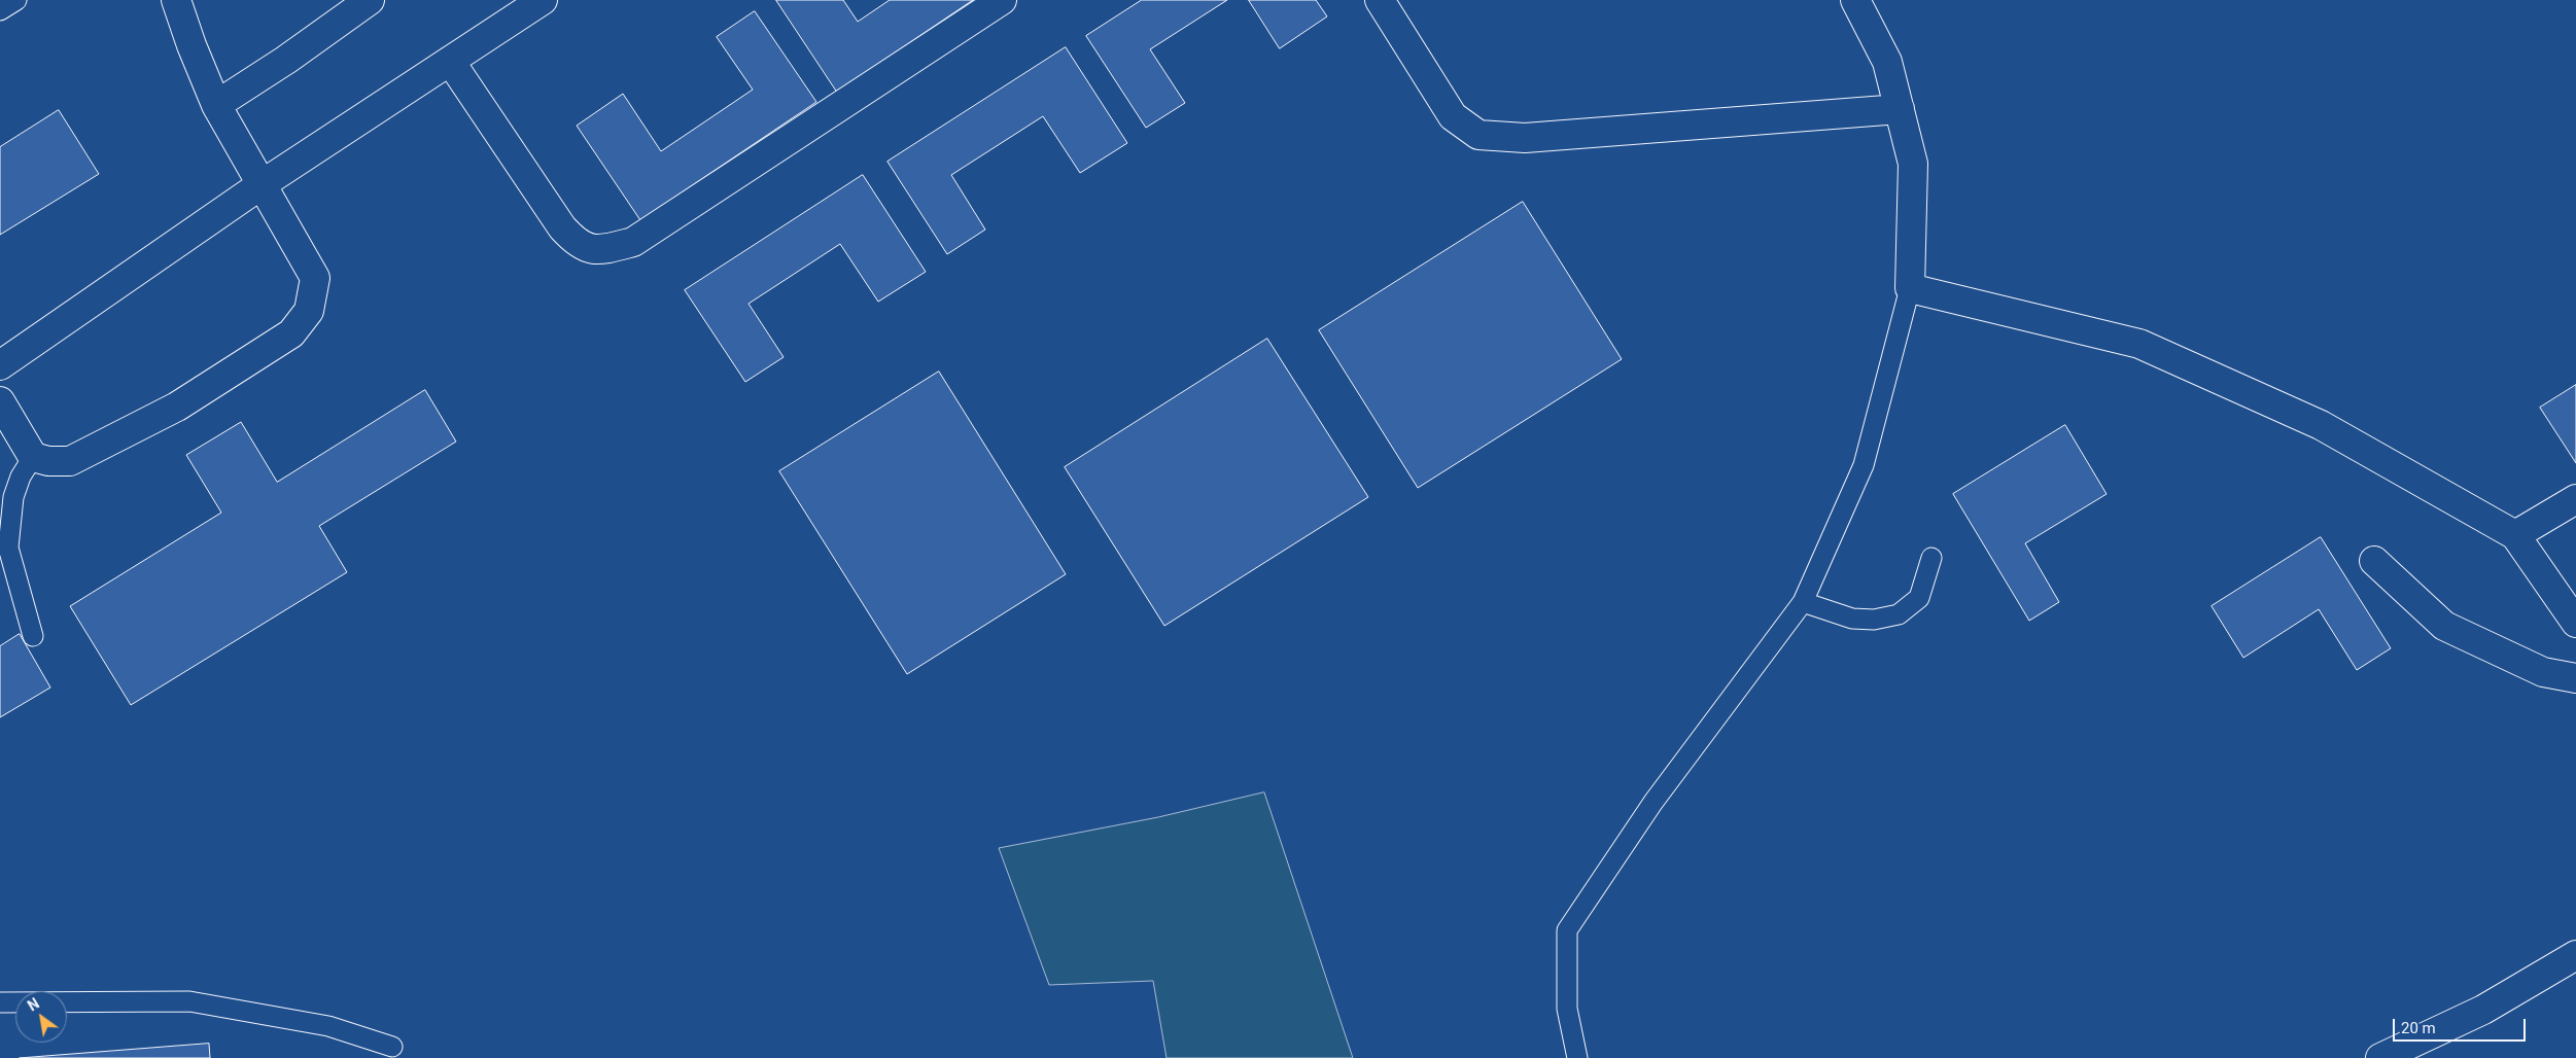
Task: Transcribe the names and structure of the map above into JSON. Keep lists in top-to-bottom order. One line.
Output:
{"scale_bar":"20 m","north":"top left"}
